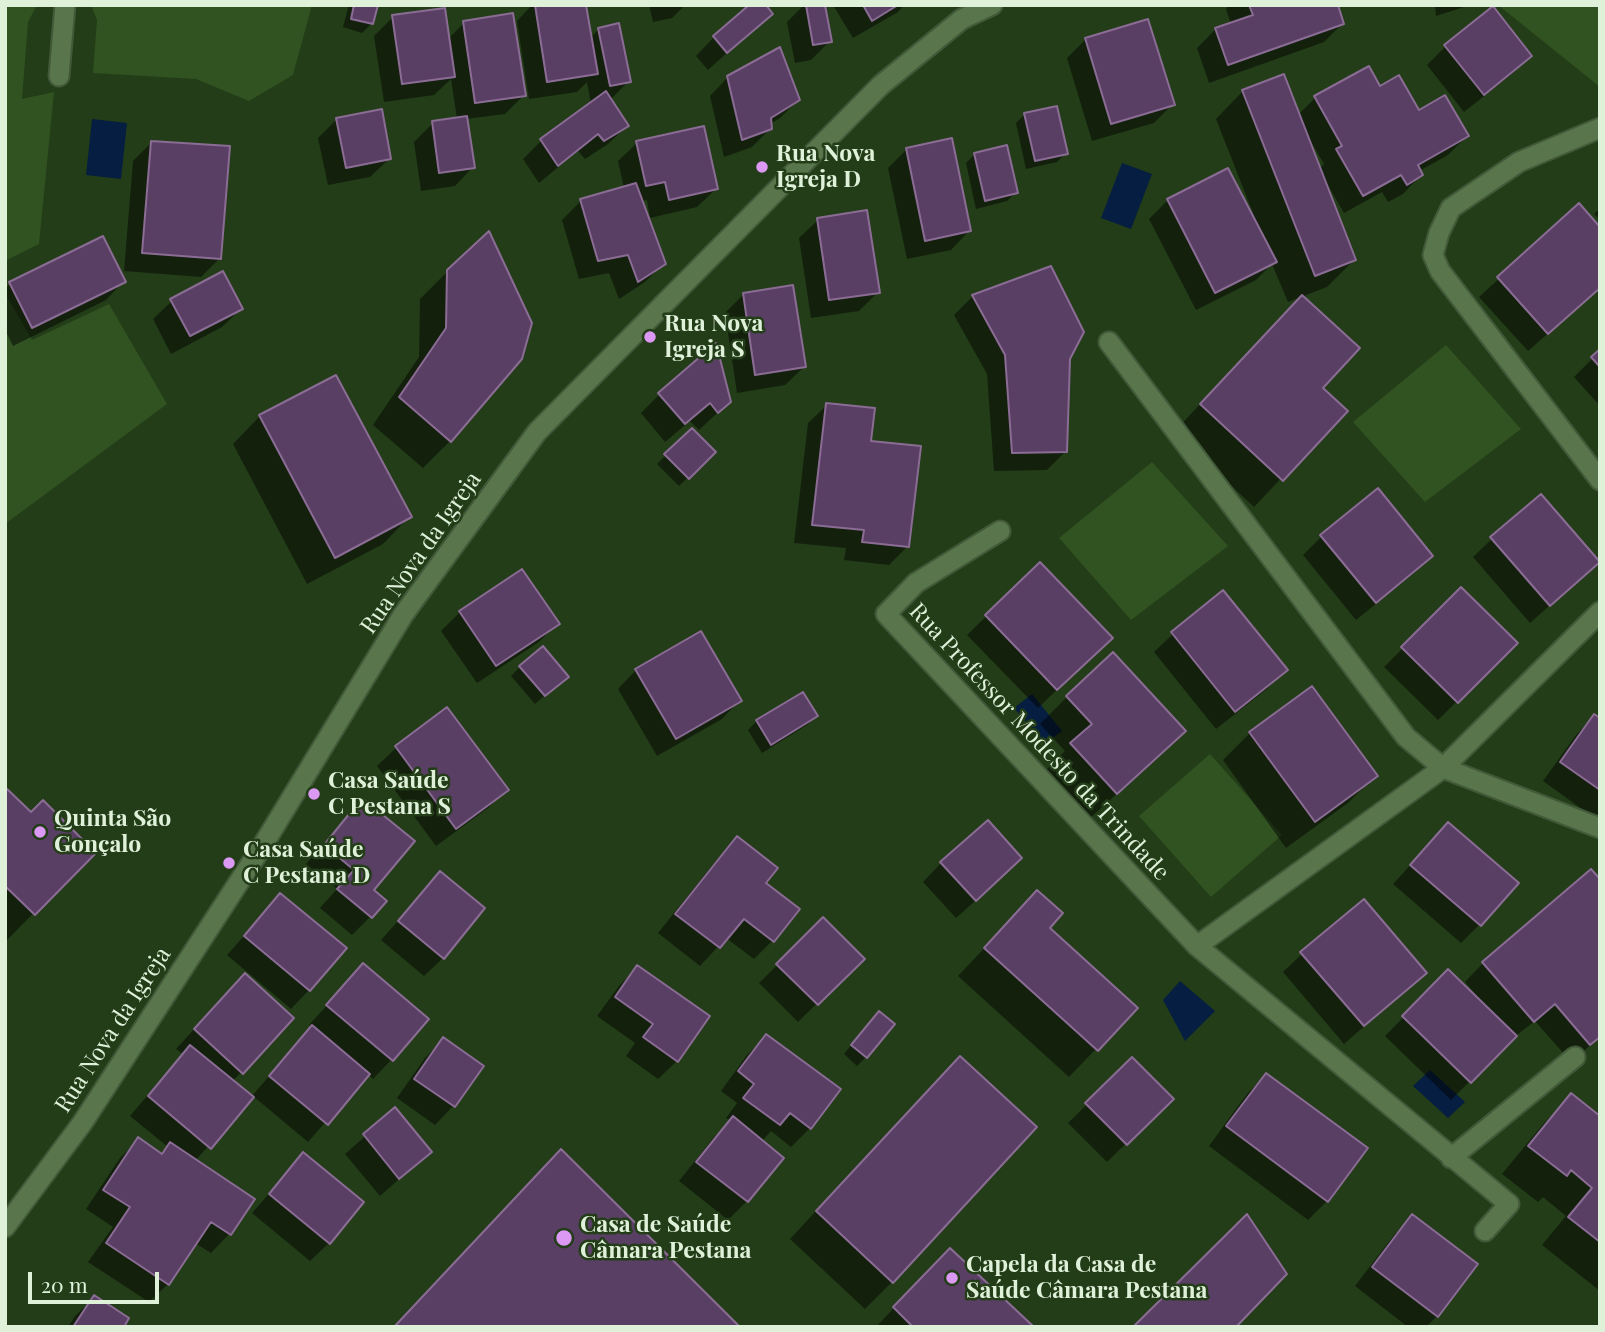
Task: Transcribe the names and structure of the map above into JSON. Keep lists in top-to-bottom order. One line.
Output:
{"streets":{"street":["Rua Nova da Igreja","Rua Professor Modesto da Trindade"]},"places":["Rua Nova Igreja D","Rua Nova Igreja S","Casa Saúde C Pestana S","Quinta São Gonçalo","Casa Saúde C Pestana D","Casa de Saúde Câmara Pestana","Capela da Casa de Saúde Câmara Pestana"],"scale_bar":"20 m"}
